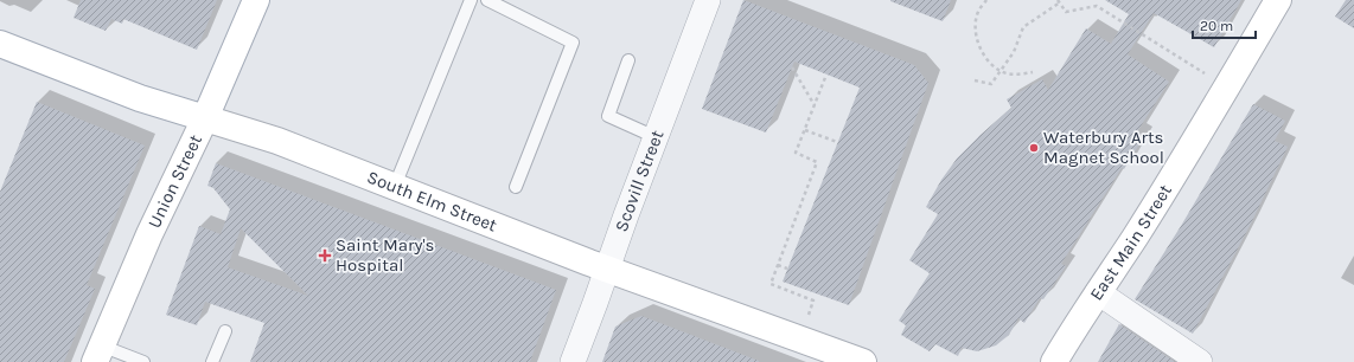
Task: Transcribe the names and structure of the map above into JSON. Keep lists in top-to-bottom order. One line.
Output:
{"streets":{"main road":["Union Street","South Elm Street","East Main Street"],"street":["Scovill Street"]},"crossings":[["Union Street","South Elm Street"],["Scovill Street","South Elm Street"]],"places":{"other":["Waterbury Arts Magnet School"],"health":["Saint Mary's Hospital"]},"scale_bar":"20 m"}
